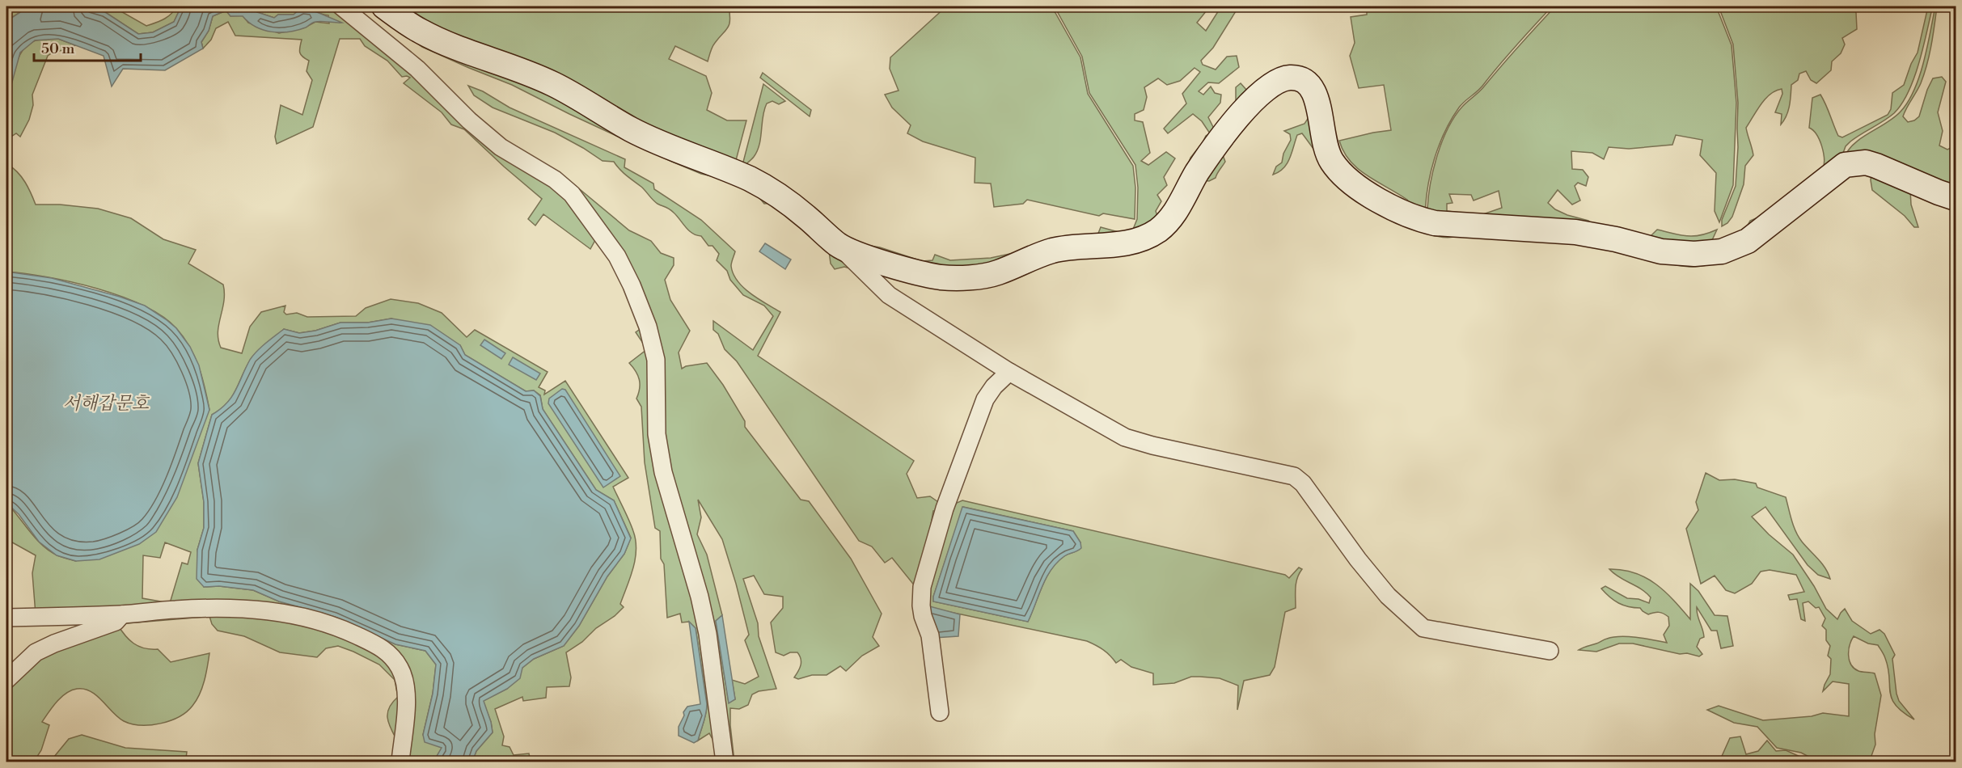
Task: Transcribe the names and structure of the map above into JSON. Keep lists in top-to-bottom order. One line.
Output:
{"water":["서해갑문호"],"scale_bar":"50 m"}
